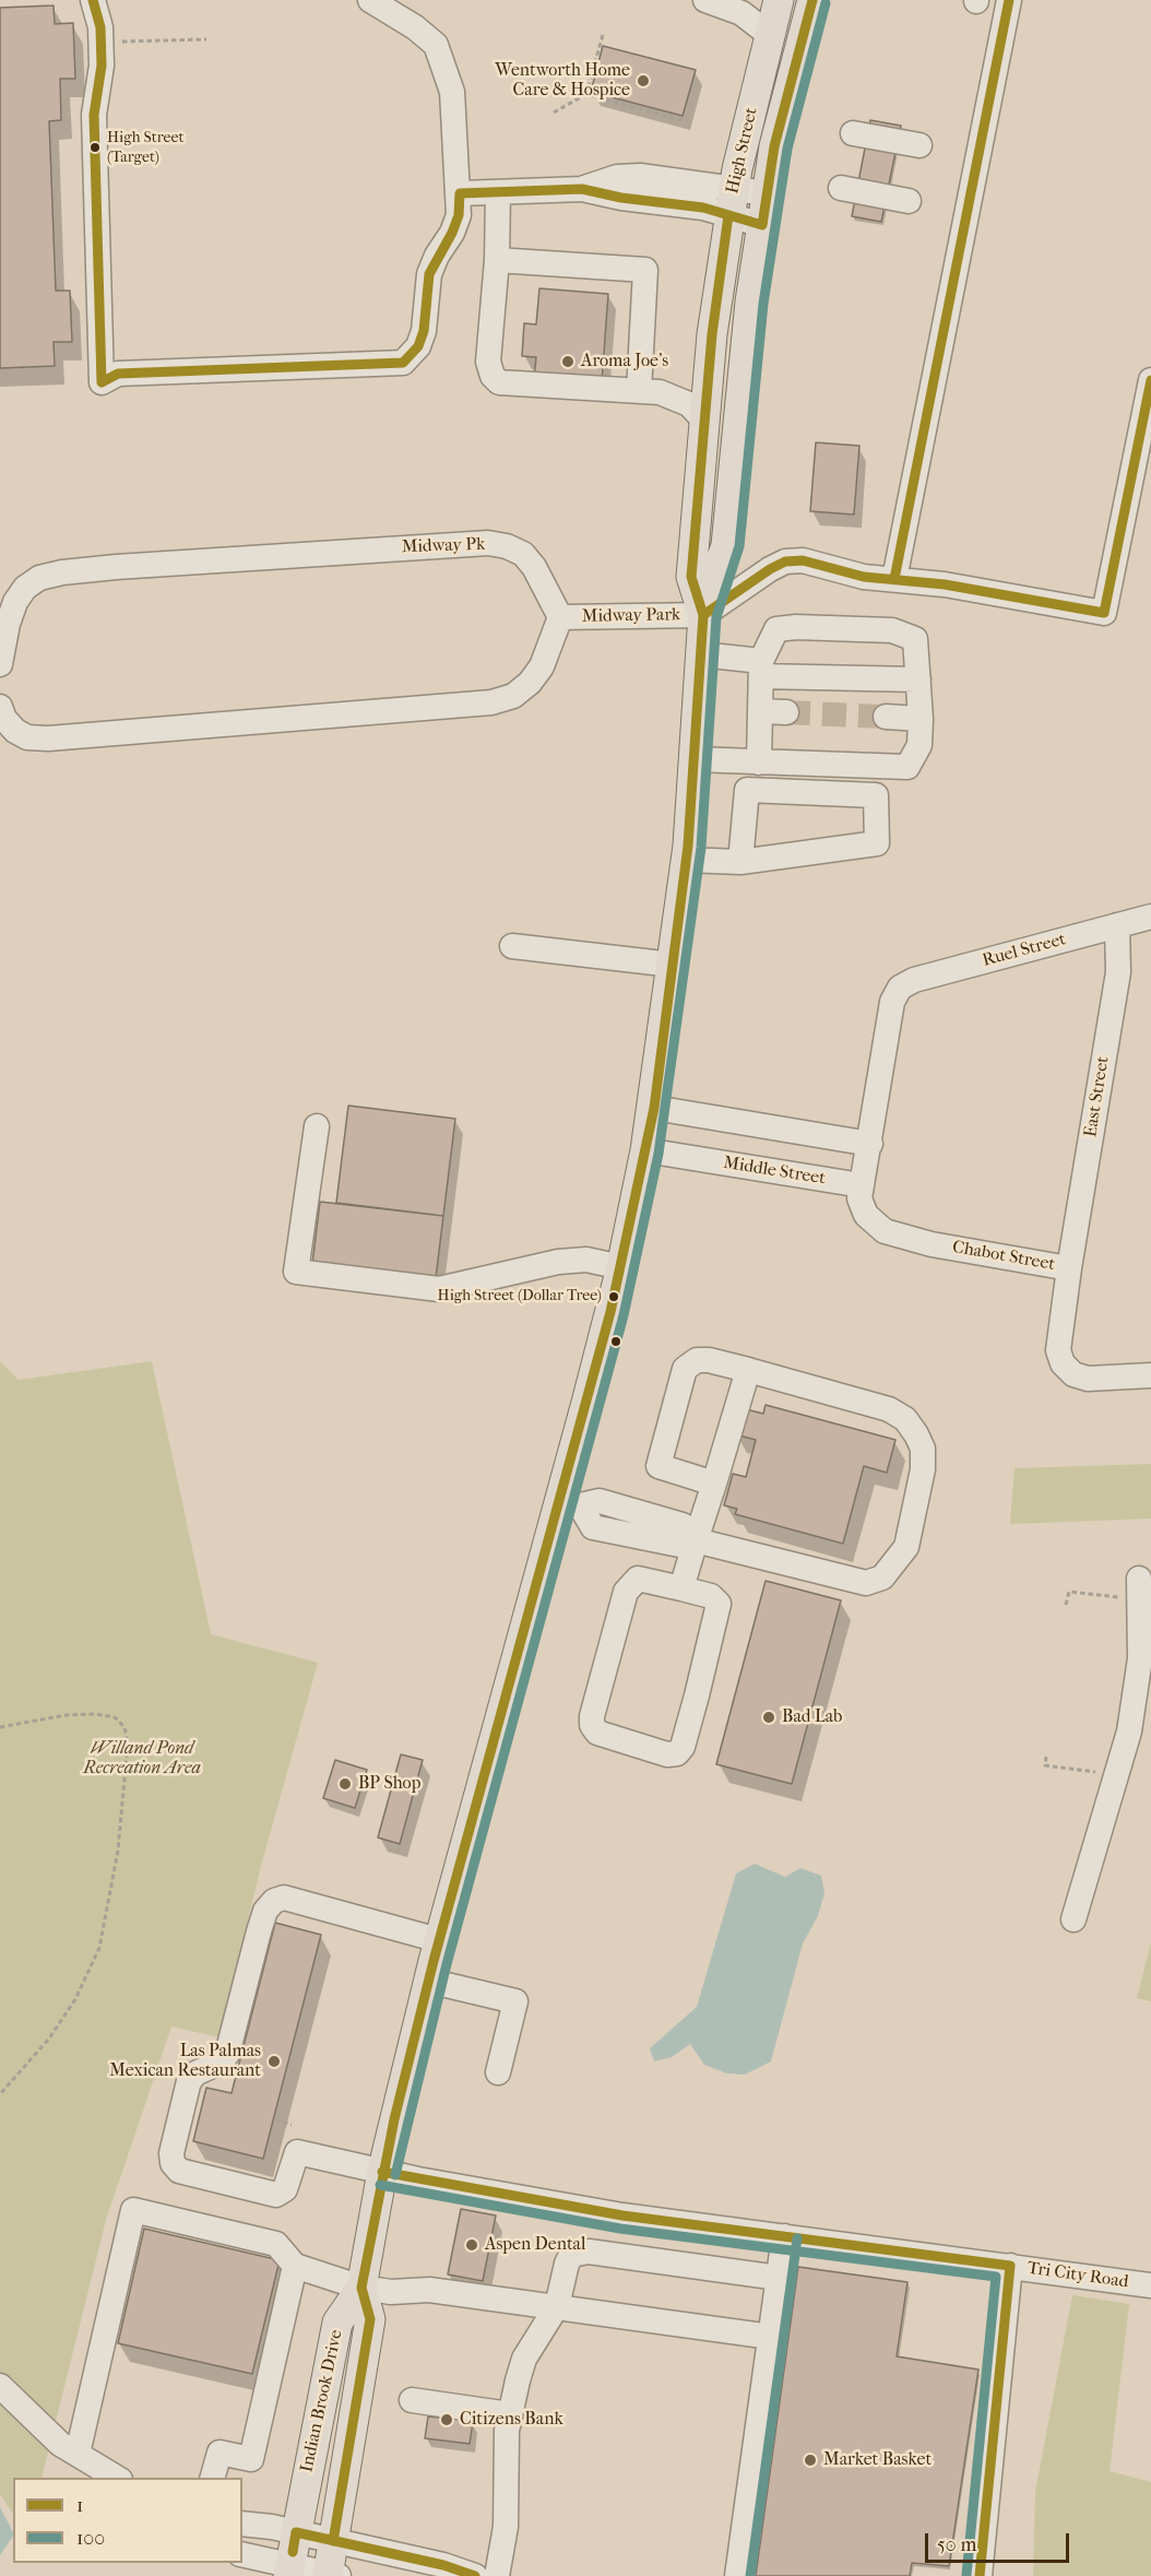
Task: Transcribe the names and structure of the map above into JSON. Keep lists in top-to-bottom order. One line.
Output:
{"streets":{"main road":["High Street","Indian Brook Drive"],"street":["Midway Pk","Midway Park","Ruel Street","East Street","Middle Street","Chabot Street","Tri City Road"]},"crossings":[["High Street","Midway Park"],["High Street","Middle Street"],["High Street","Tri City Road"],["High Street","Indian Brook Drive"],["Midway Pk","Midway Park"],["Ruel Street","East Street"],["East Street","Chabot Street"],["Middle Street","Chabot Street"]],"parks":["Willand Pond Recreation Area"],"places":["Wentworth Home Care & Hospice","High Street (Target)","Aroma Joe's","High Street (Dollar Tree)","Bad Lab","BP Shop","Las Palmas Mexican Restaurant","Aspen Dental","Citizens Bank","Market Basket"],"lines":["transit line 1","transit line 100"],"legend":["1","100"],"scale_bar":"50 m"}
